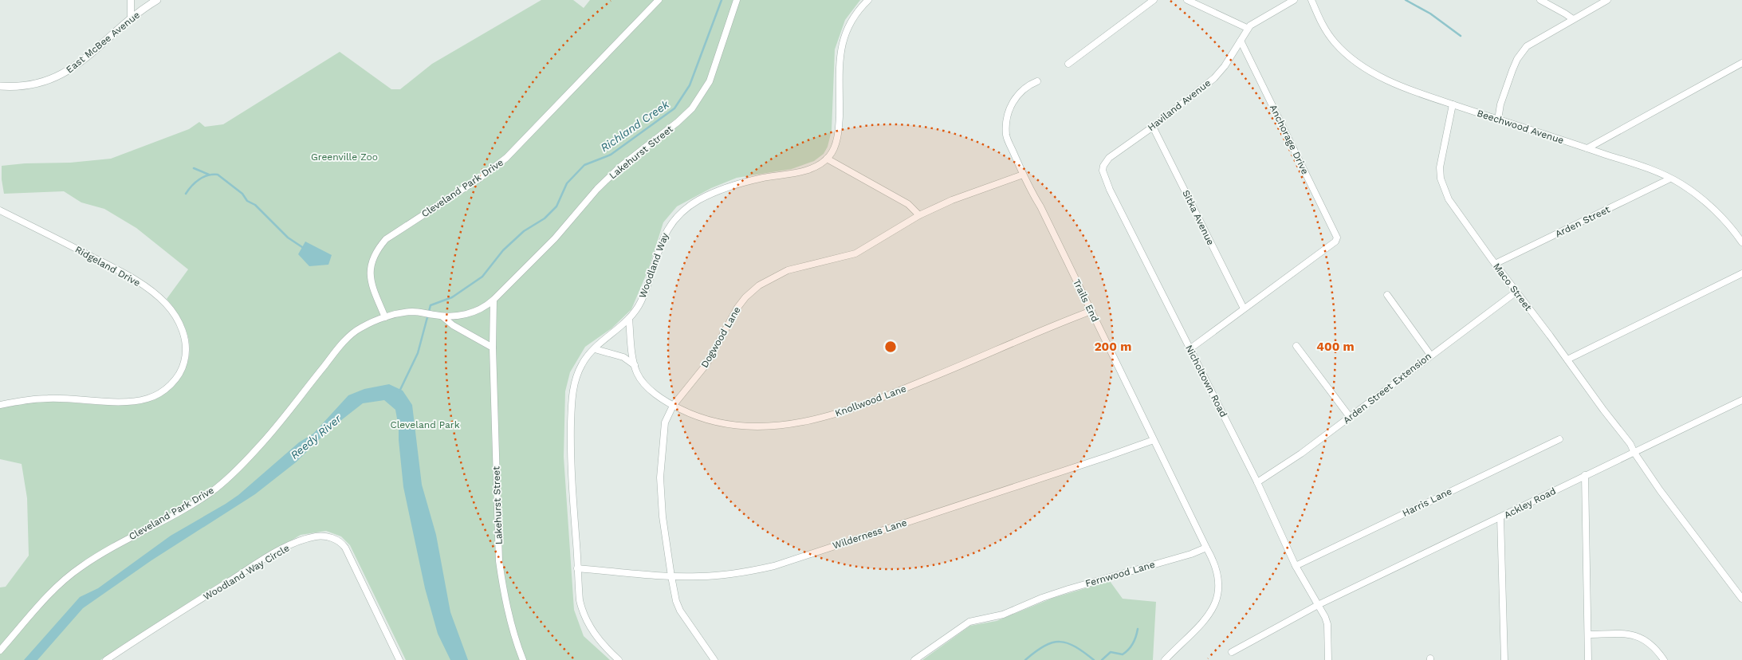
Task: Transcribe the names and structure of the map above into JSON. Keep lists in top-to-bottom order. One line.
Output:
{"streets":{"street":["East McBee Avenue","Haviland Avenue","Beechwood Avenue","Anchorage Drive","Lakehurst Street","Cleveland Park Drive","Sitka Avenue","Arden Street","Woodland Way","Ridgeland Drive","Maco Street","Trails End","Dogwood Lane","Nicholtown Road","Arden Street Extension","Knollwood Lane","Harris Lane","Ackley Road","Wilderness Lane","Woodland Way Circle","Fernwood Lane"]},"crossings":[["Haviland Avenue","Anchorage Drive"],["Haviland Avenue","Sitka Avenue"],["Haviland Avenue","Nicholtown Road"],["Beechwood Avenue","Arden Street"],["Beechwood Avenue","Maco Street"],["Anchorage Drive","Sitka Avenue"],["Lakehurst Street","Cleveland Park Drive"],["Arden Street","Maco Street"],["Woodland Way","Knollwood Lane"],["Woodland Way","Wilderness Lane"],["Maco Street","Arden Street Extension"],["Maco Street","Ackley Road"],["Trails End","Dogwood Lane"],["Trails End","Knollwood Lane"],["Trails End","Wilderness Lane"],["Trails End","Fernwood Lane"],["Dogwood Lane","Knollwood Lane"],["Dogwood Lane","Wilderness Lane"],["Nicholtown Road","Arden Street Extension"],["Nicholtown Road","Harris Lane"],["Nicholtown Road","Ackley Road"]],"water":["Richland Creek","Reedy River"],"parks":["Greenville Zoo","Cleveland Park"],"rings":["200 m","400 m"]}
